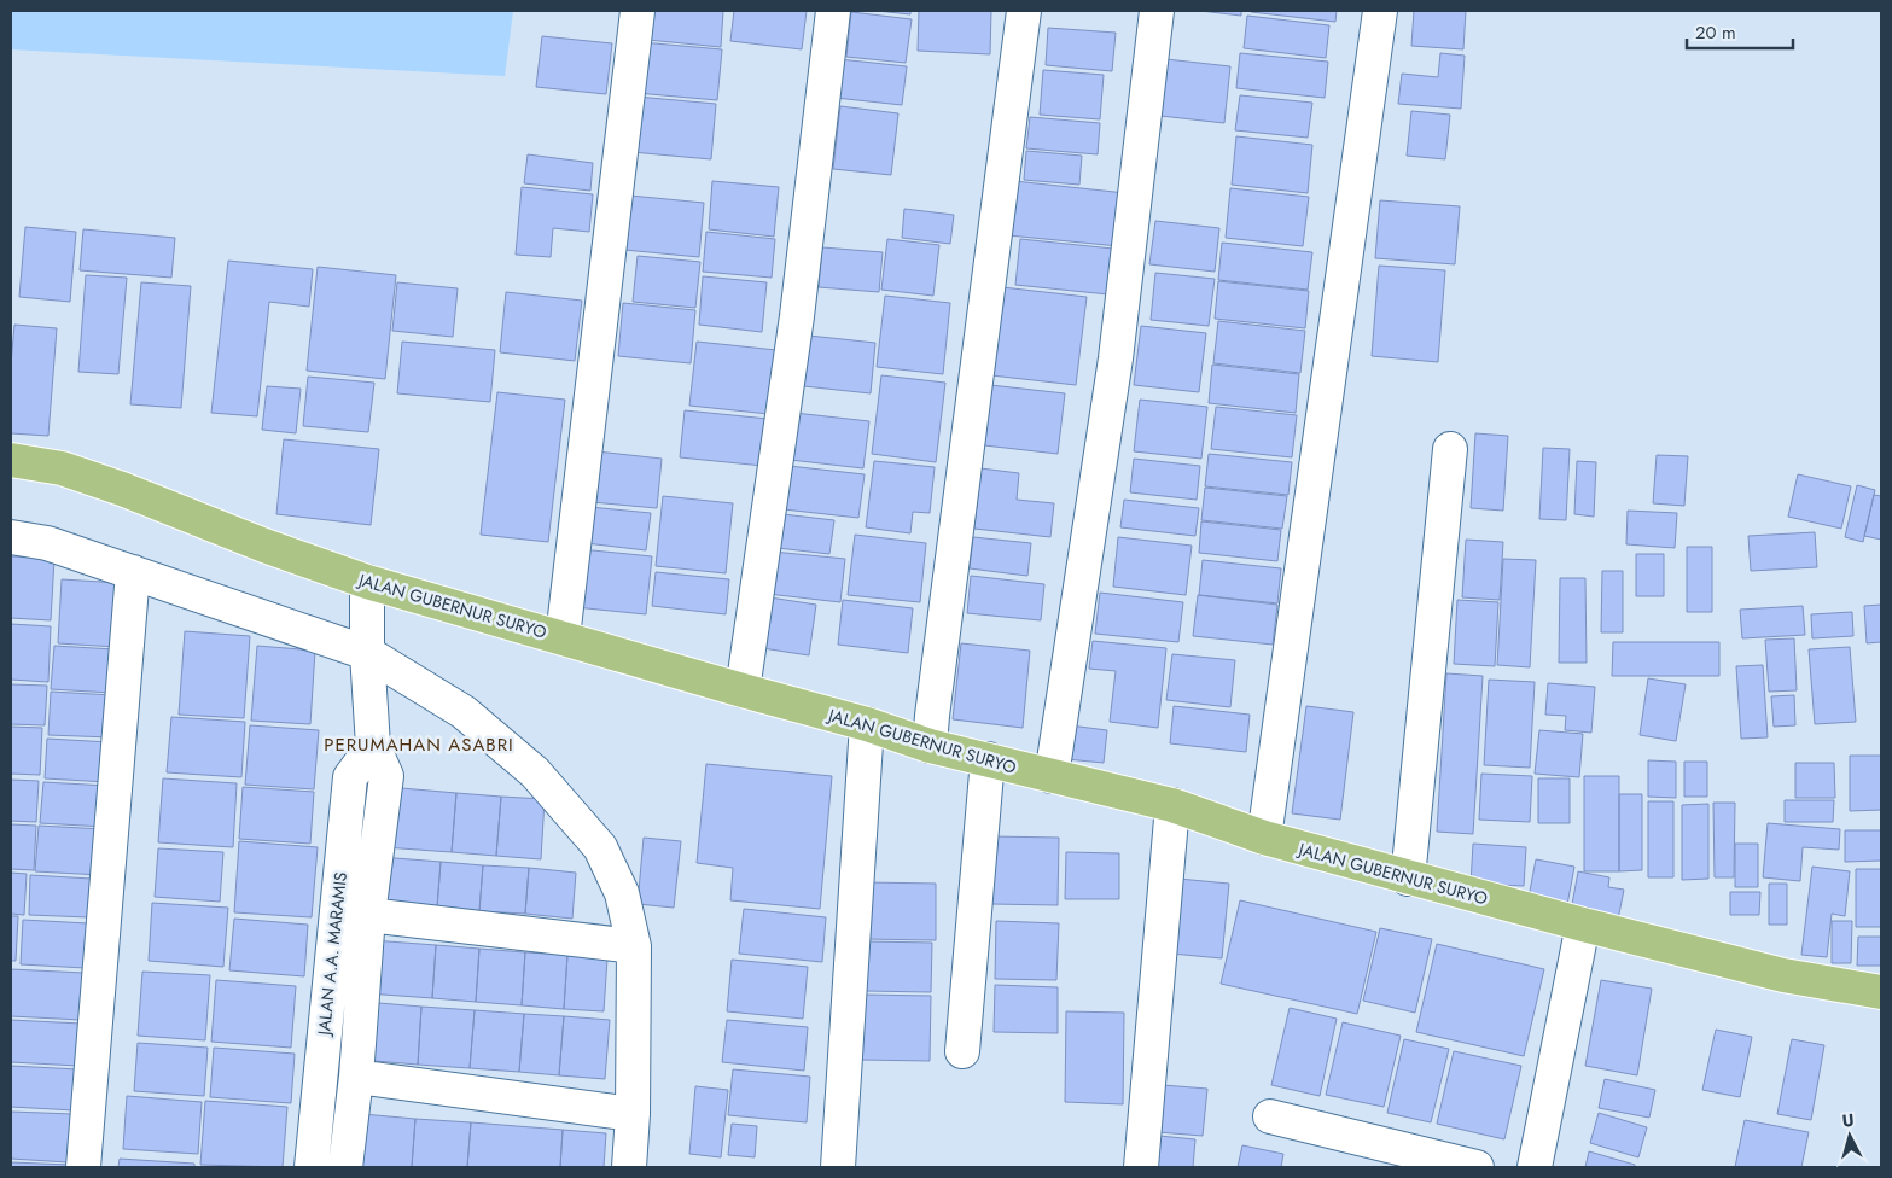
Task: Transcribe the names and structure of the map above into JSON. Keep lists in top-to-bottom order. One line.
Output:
{"streets":{"main road":["JALAN GUBERNUR SURYO"],"street":["JALAN A.A. MARAMIS"]},"crossings":[["JALAN GUBERNUR SURYO","JALAN A.A. MARAMIS"]],"districts":["PERUMAHAN ASABRI"],"scale_bar":"20 m","north":"top"}
